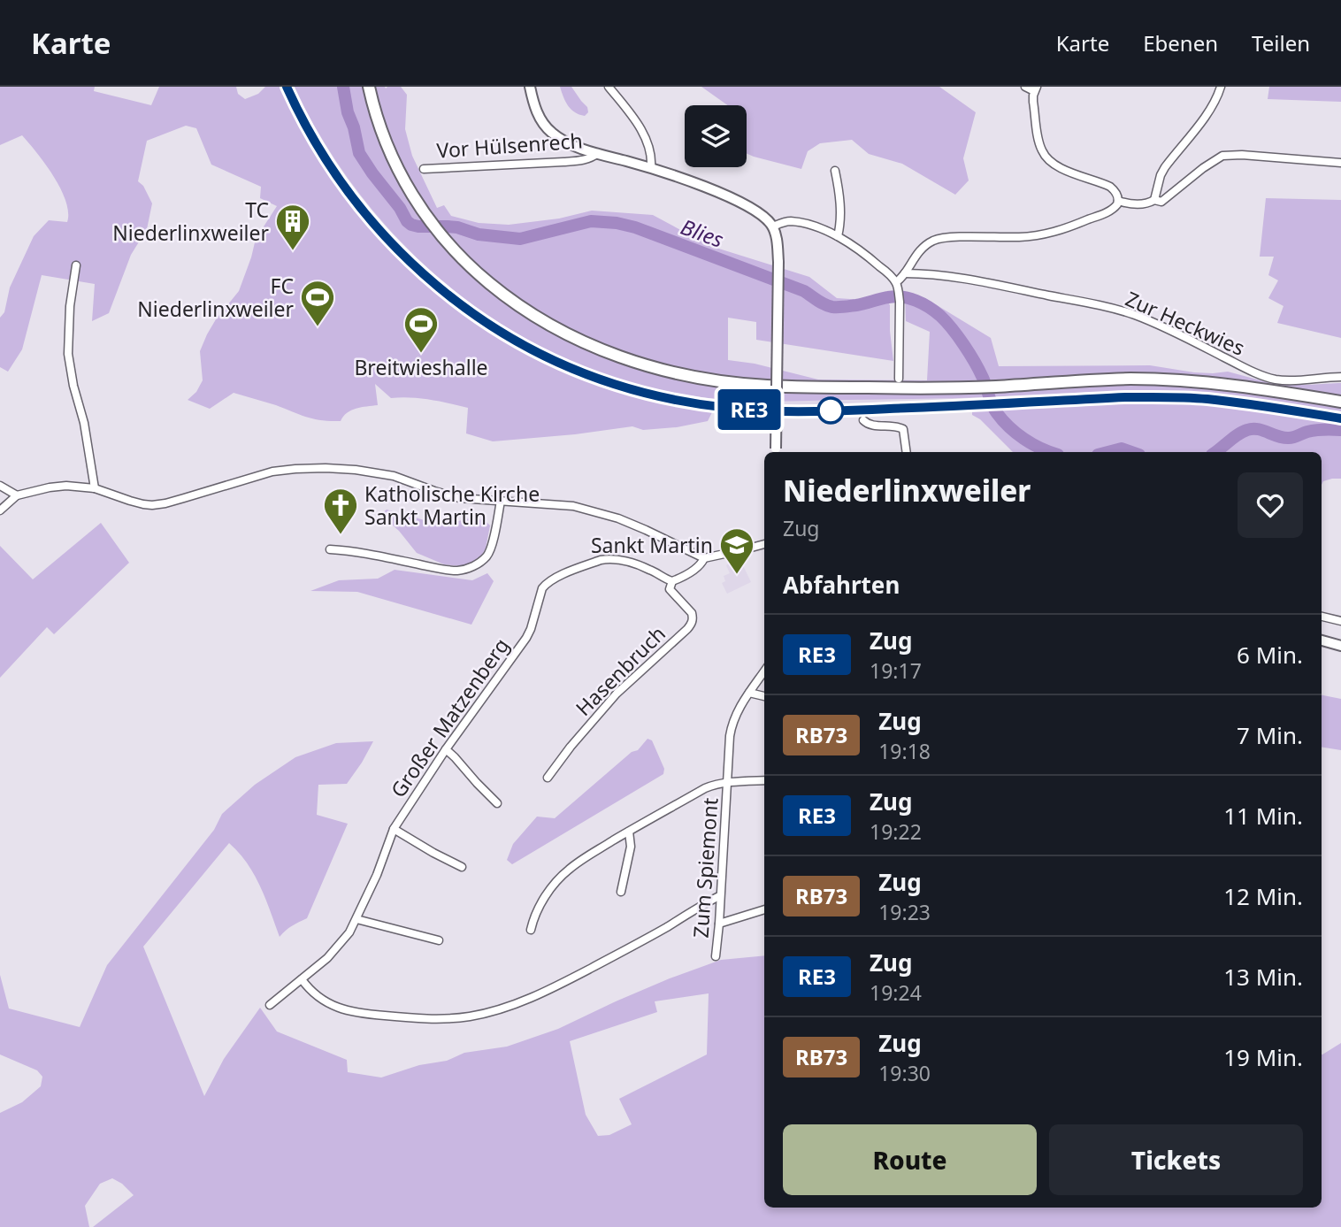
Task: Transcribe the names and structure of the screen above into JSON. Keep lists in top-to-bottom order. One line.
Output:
{"streets":{"street":["Vor Hülsenrech","Zur Heckwies","Hasenbruch","Großer Matzenberg","Zum Spiemont"]},"crossings":[["Hasenbruch","Großer Matzenberg"]],"water":["Blies"],"places":{"building":["TC Niederlinxweiler"],"sports":["FC Niederlinxweiler","Breitwieshalle"],"church":["Katholische Kirche Sankt Martin"],"school or university":["Sankt Martin"]},"page":{"header":"Karte","nav":["Karte","Ebenen","Teilen"],"on_map":"RE3","heading":[["Niederlinxweiler","Zug"],"Abfahrten"],"list":[{"mark":"RE3","name":"Zug","note":"19:17","value":"6 Min."},{"mark":"RB73","name":"Zug","note":"19:18","value":"7 Min."},{"mark":"RE3","name":"Zug","note":"19:22","value":"11 Min."},{"mark":"RB73","name":"Zug","note":"19:23","value":"12 Min."},{"mark":"RE3","name":"Zug","note":"19:24","value":"13 Min."},{"mark":"RB73","name":"Zug","note":"19:30","value":"19 Min."}],"buttons":["Route","Tickets"]}}
